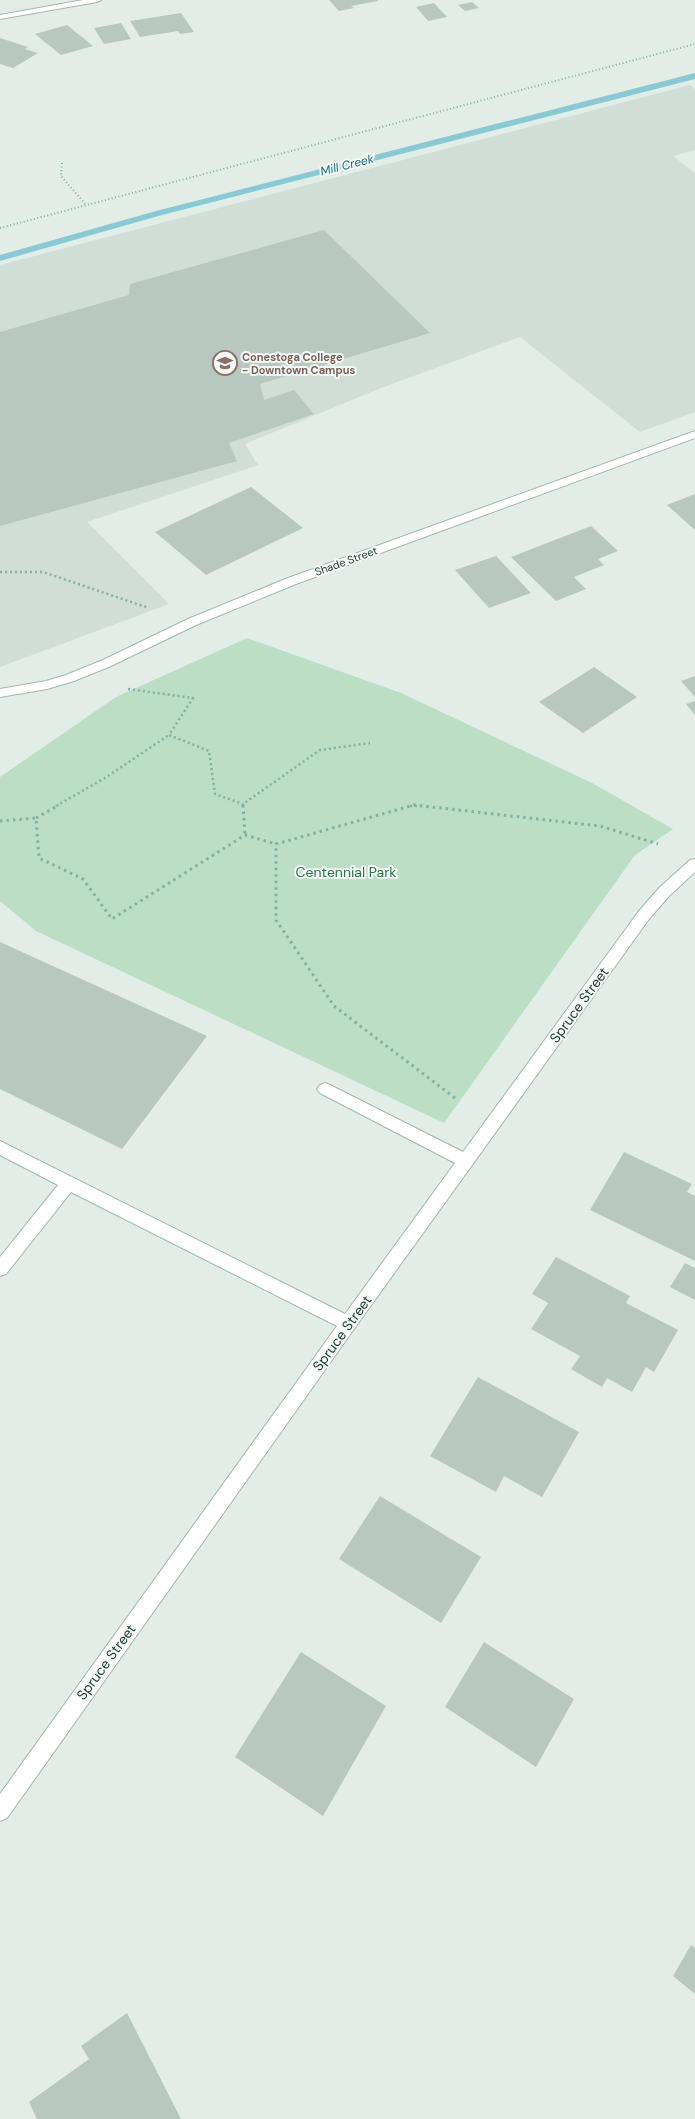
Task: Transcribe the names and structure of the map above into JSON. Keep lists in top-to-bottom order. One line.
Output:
{"streets":{"street":["Shade Street","Spruce Street"]},"water":["Mill Creek"],"parks":["Centennial Park"],"places":{"school or university":["Conestoga College - Downtown Campus"]}}
